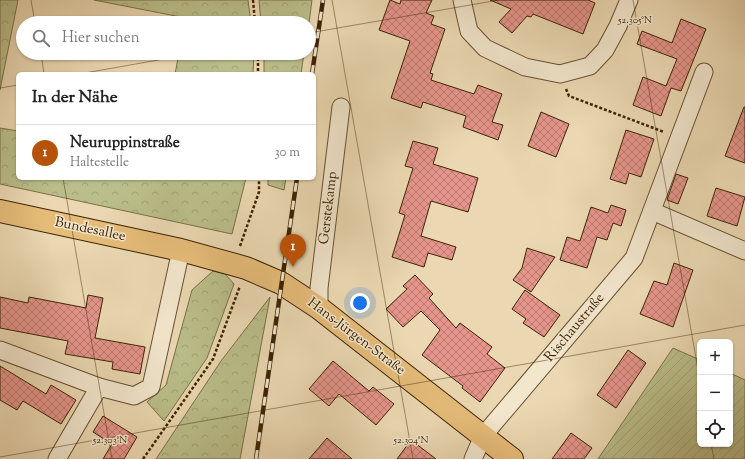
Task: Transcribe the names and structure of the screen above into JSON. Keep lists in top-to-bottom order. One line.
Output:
{"streets":{"main road":["Bundesallee","Hans-Jürgen-Straße"],"street":["Gerstekamp","Rischaustraße"]},"crossings":[["Gerstekamp","Hans-Jürgen-Straße"],["Bundesallee","Hans-Jürgen-Straße"],["Rischaustraße","Hans-Jürgen-Straße"]],"page":{"search":"Hier suchen","heading":"In der Nähe","list":[{"mark":"1","name":"Neuruppinstraße","note":"Haltestelle","value":"30 m"}],"pins":"1","map_buttons":["+","−"]},"coordinates":["52.305°N","52.303°N","52.304°N"]}
